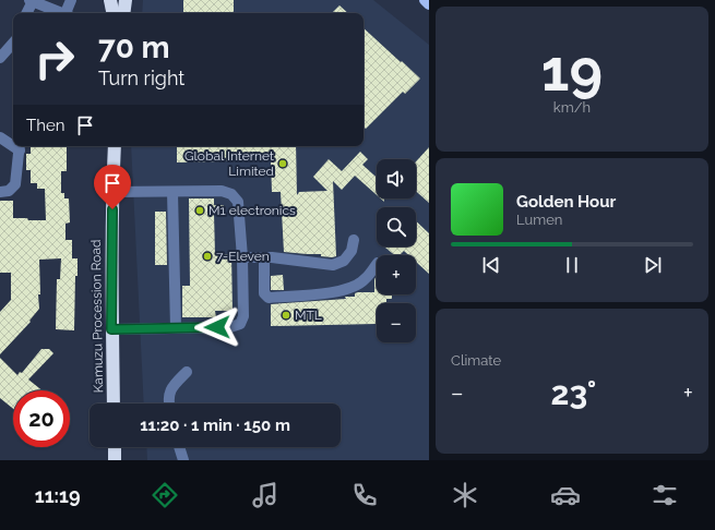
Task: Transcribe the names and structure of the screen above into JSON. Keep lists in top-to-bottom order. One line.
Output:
{"streets":{"highway":["Kamuzu Procession Road"]},"places":["Global Internet Limited","M1 electronics","7-Eleven","MTL"],"page":{"tile":[["19","km/h"],"Climate"],"turn":["70 m","Turn right"],"then":"Then","map_buttons":["+","−"],"song":["Golden Hour","Lumen"],"heat":["−","23°","+"],"limit":"20","trip":"11:20 · 1 min · 150 m","tabs":"11:19"}}
